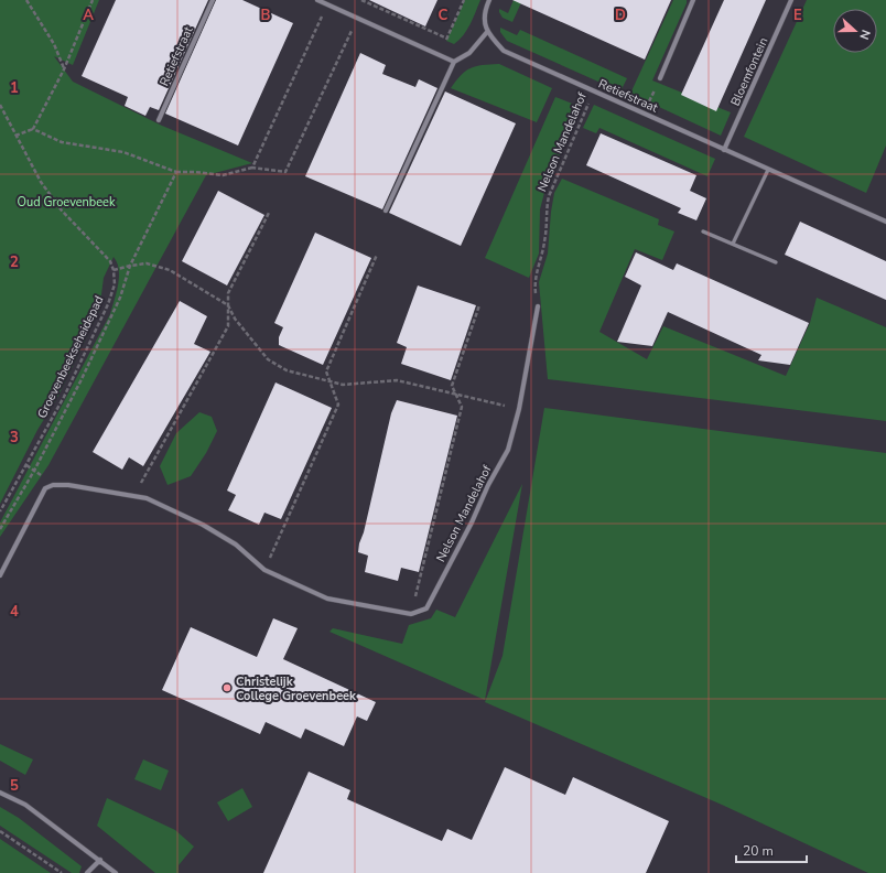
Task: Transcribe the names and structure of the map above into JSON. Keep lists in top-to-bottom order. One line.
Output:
{"streets":{"street":["Retiefstraat","Bloemfontein","Nelson Mandelahof"],"path":["Groevenbeekseheidepad"]},"crossings":[["Retiefstraat","Bloemfontein"],["Retiefstraat","Nelson Mandelahof"]],"parks":["Oud Groevenbeek"],"places":["Christelijk College Groevenbeek"],"scale_bar":"20 m","north":"right","grid":{"columns":["A","B","C","D","E"],"rows":["1","2","3","4","5"]}}
